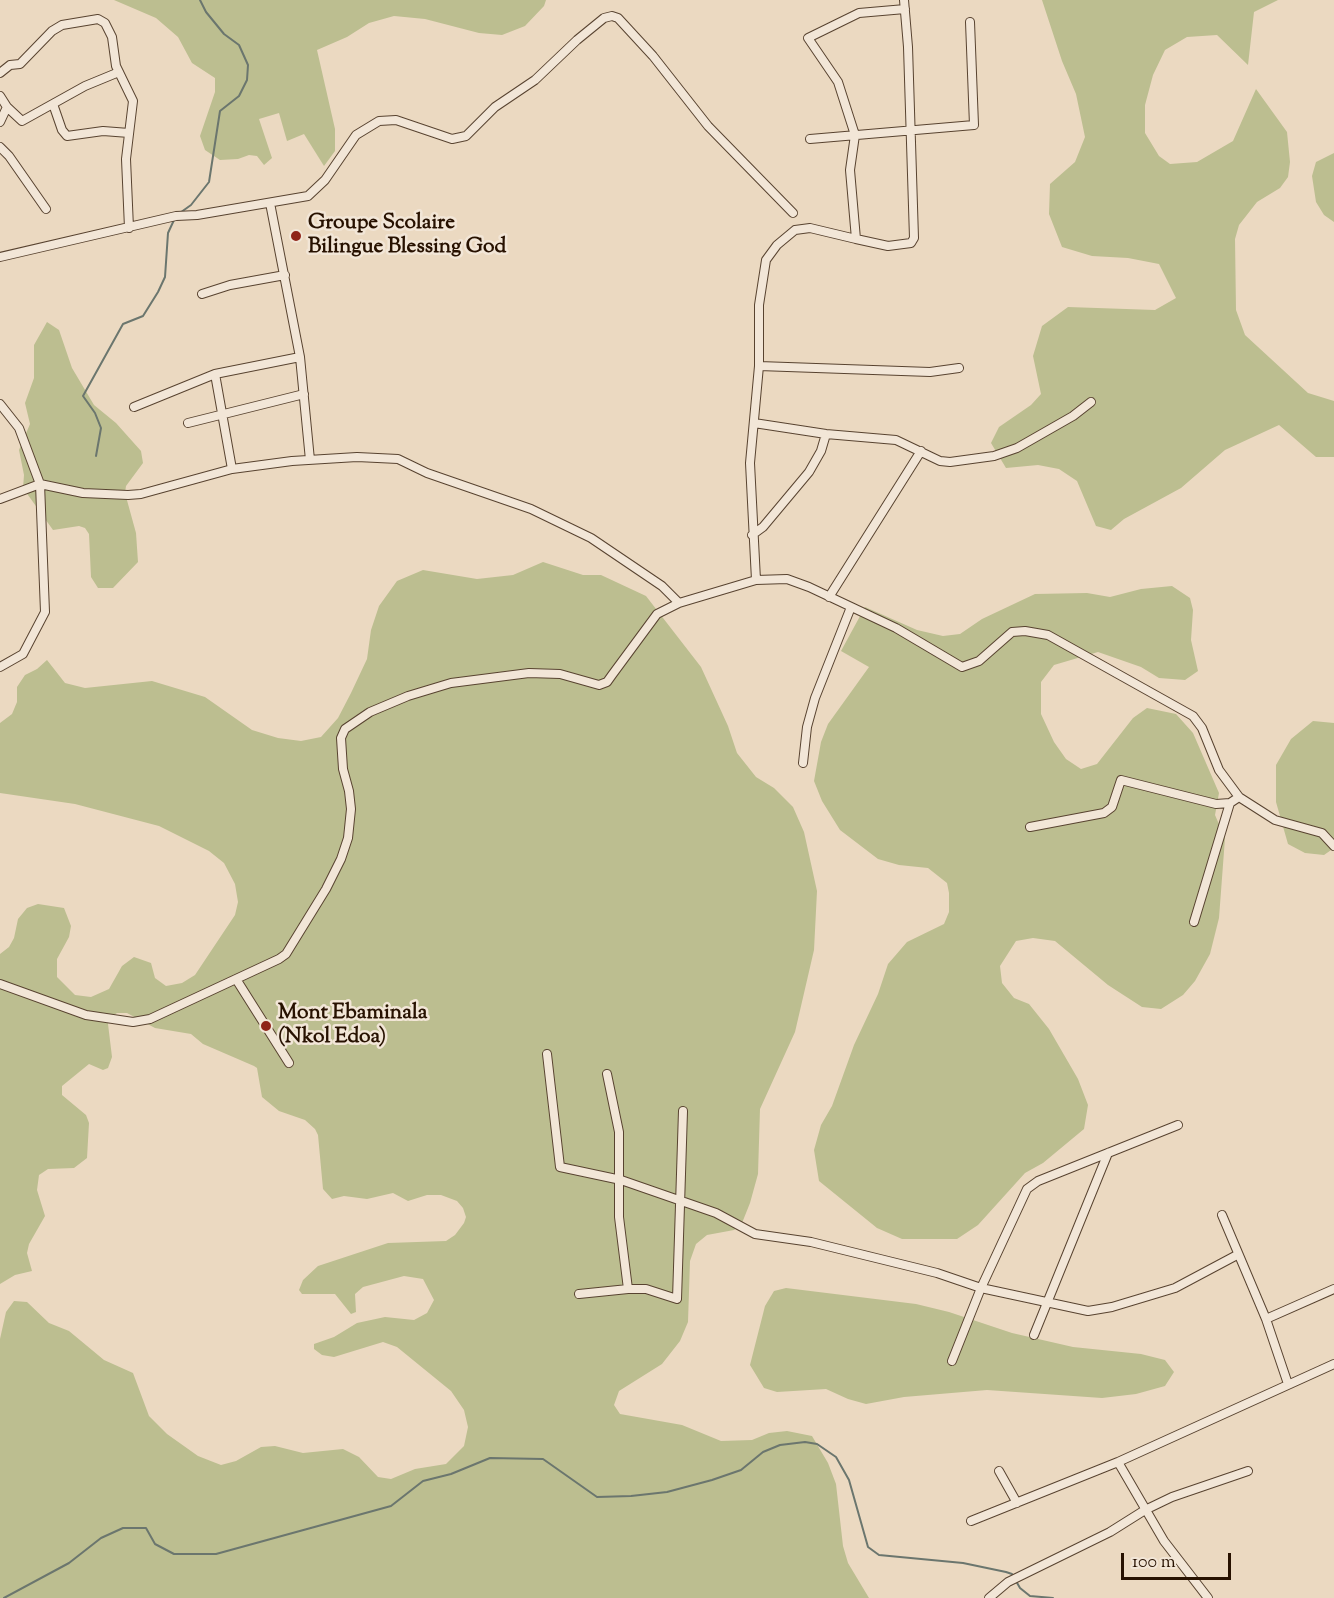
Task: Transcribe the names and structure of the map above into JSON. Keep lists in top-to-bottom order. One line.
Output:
{"places":["Groupe Scolaire Bilingue Blessing God","Mont Ebaminala (Nkol Edoa)"],"scale_bar":"100 m"}
